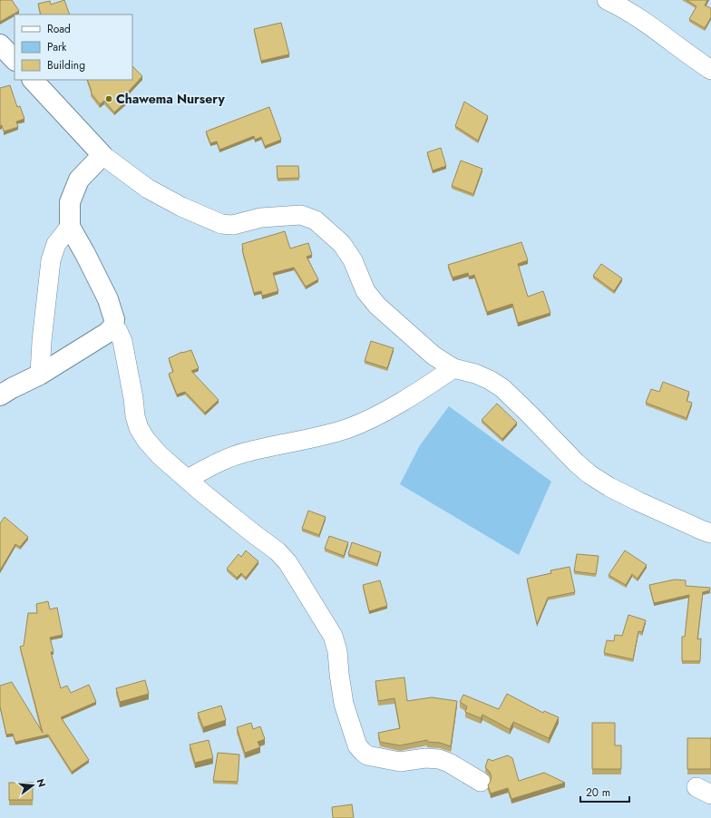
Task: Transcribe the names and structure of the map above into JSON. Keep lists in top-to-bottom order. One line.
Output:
{"places":["Chawema Nursery"],"legend":["Road","Park","Building"],"scale_bar":"20 m","north":"right"}
